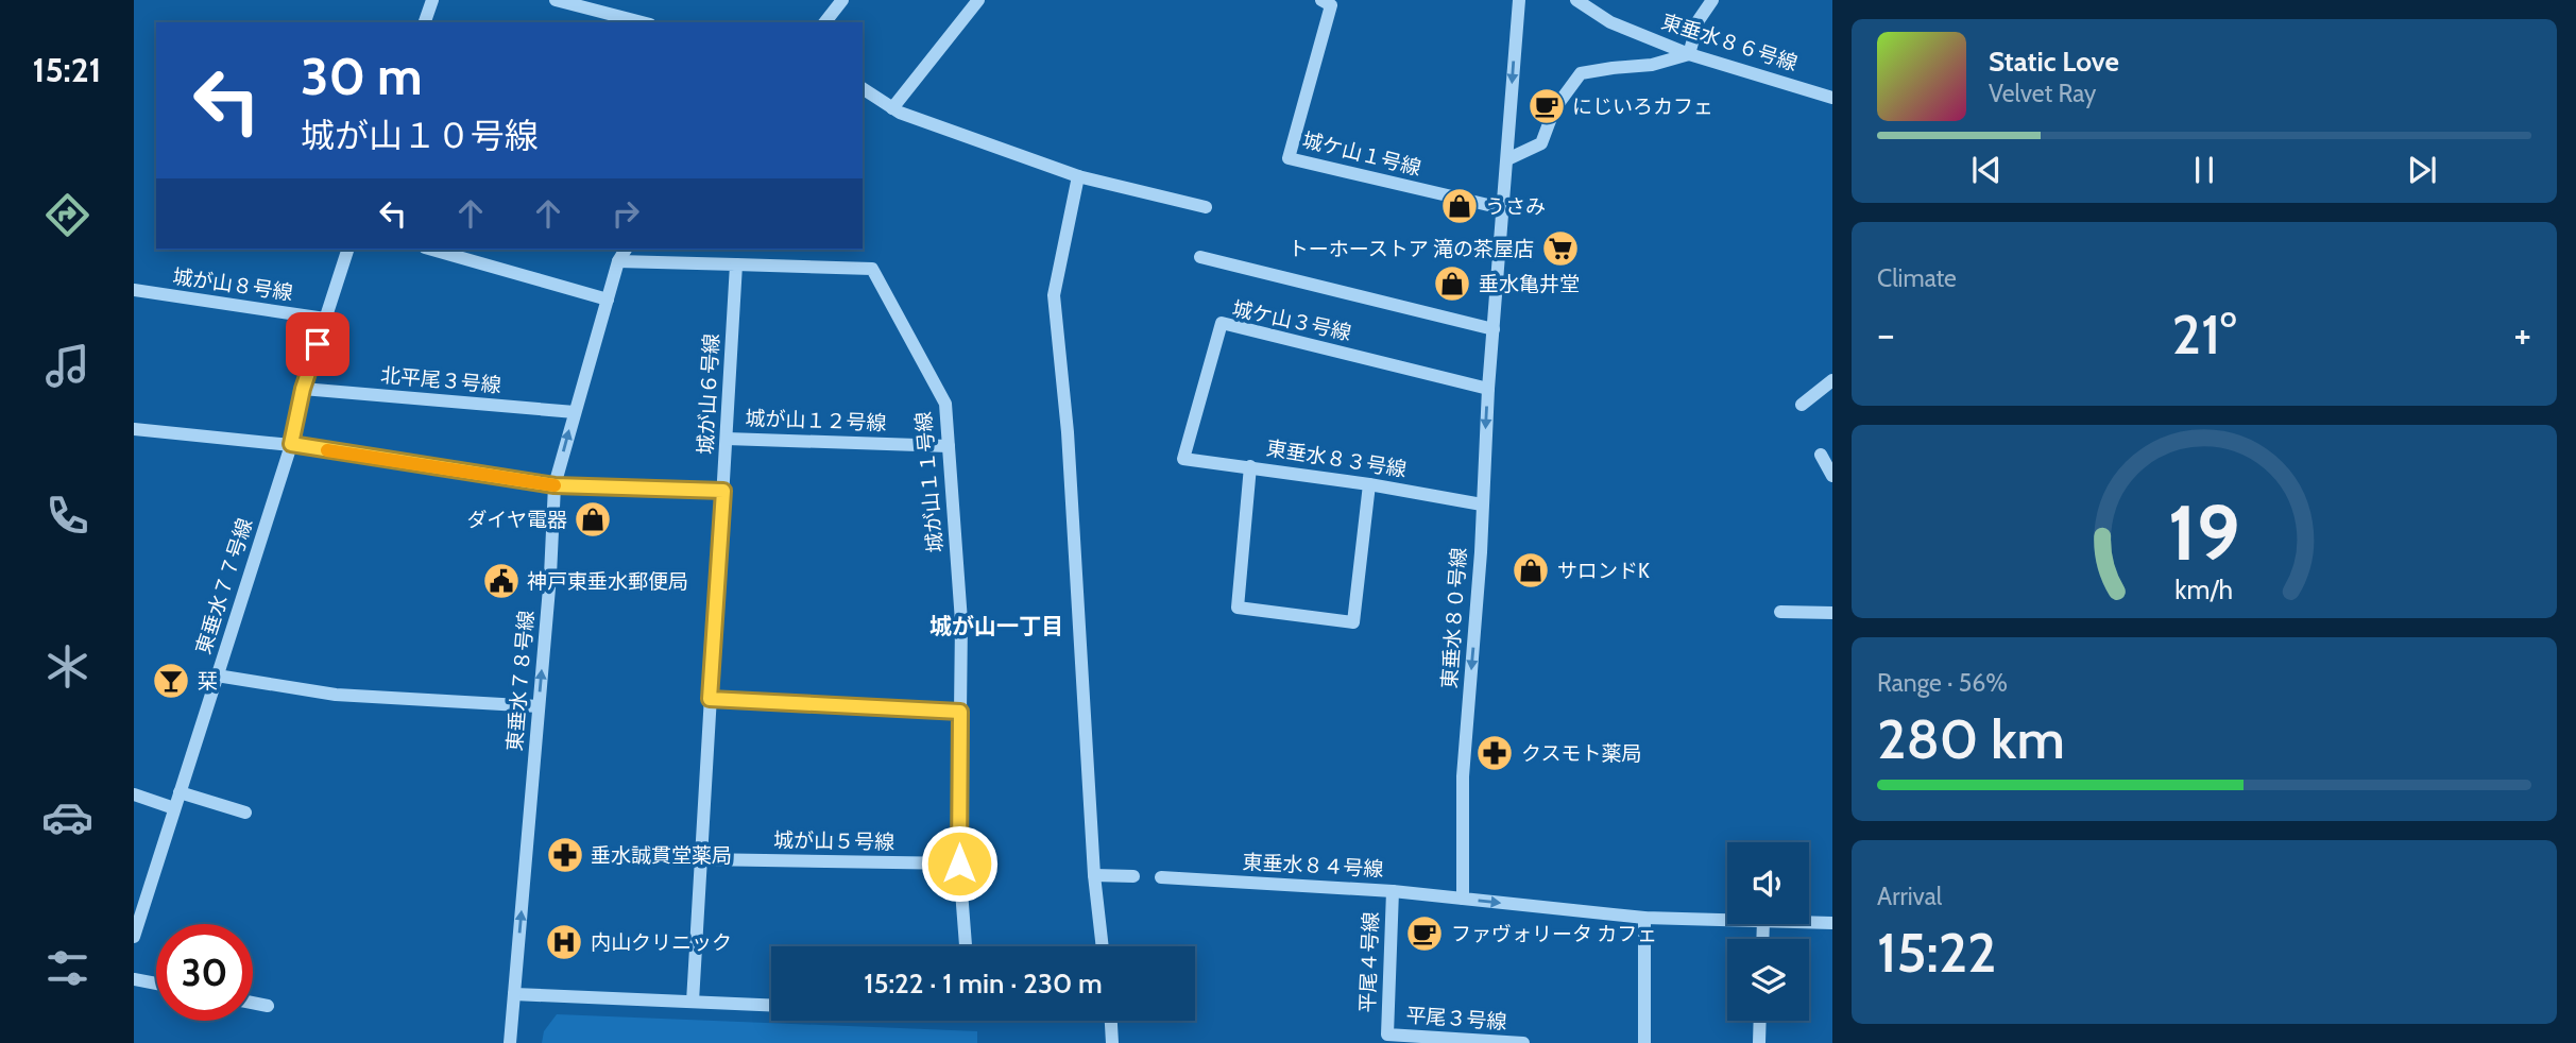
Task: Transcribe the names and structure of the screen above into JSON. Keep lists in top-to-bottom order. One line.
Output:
{"streets":{"street":["東垂水８６号線","城ケ山１号線","城が山８号線","城ケ山３号線","北平尾３号線","城が山６号線","城が山１２号線","東垂水８３号線","城が山１１号線","東垂水７７号線","東垂水８０号線","東垂水７８号線","城が山５号線","東垂水８４号線","平尾４号線","平尾３号線"]},"crossings":[["城ケ山１号線","東垂水８０号線"],["城が山８号線","東垂水７７号線"],["城ケ山３号線","東垂水８３号線"],["城ケ山３号線","東垂水８０号線"],["北平尾３号線","東垂水７７号線"],["北平尾３号線","東垂水７８号線"],["城が山６号線","城が山１２号線"],["城が山６号線","城が山１１号線"],["城が山６号線","城が山５号線"],["城が山１２号線","城が山１１号線"],["東垂水８３号線","東垂水８０号線"],["城が山１１号線","城が山５号線"],["東垂水８０号線","東垂水８４号線"],["東垂水８４号線","平尾４号線"],["平尾４号線","平尾３号線"]],"one_way":["東垂水８０号線","東垂水７８号線"],"districts":["城が山一丁目"],"places":{"cafe":["にじいろカフェ","ファヴォリータ カフェ"],"shop":["うさみ","垂水亀井堂","ダイヤ電器","サロンドK"],"supermarket":["トーホーストア 滝の茶屋店"],"public building":["神戸東垂水郵便局"],"bar":["栞"],"pharmacy":["クスモト薬局","垂水誠貫堂薬局"],"hospital":["内山クリニック"]},"page":{"tabs":"15:21","turn":["30 m","城が山１０号線"],"song":["Static Love","Velvet Ray"],"tile":["Climate",["Range · 56%","280 km"],["Arrival","15:22"]],"heat":["−","21°","+"],"limit":"30","trip":"15:22 · 1 min · 230 m","gauge":["19","km/h"]}}
